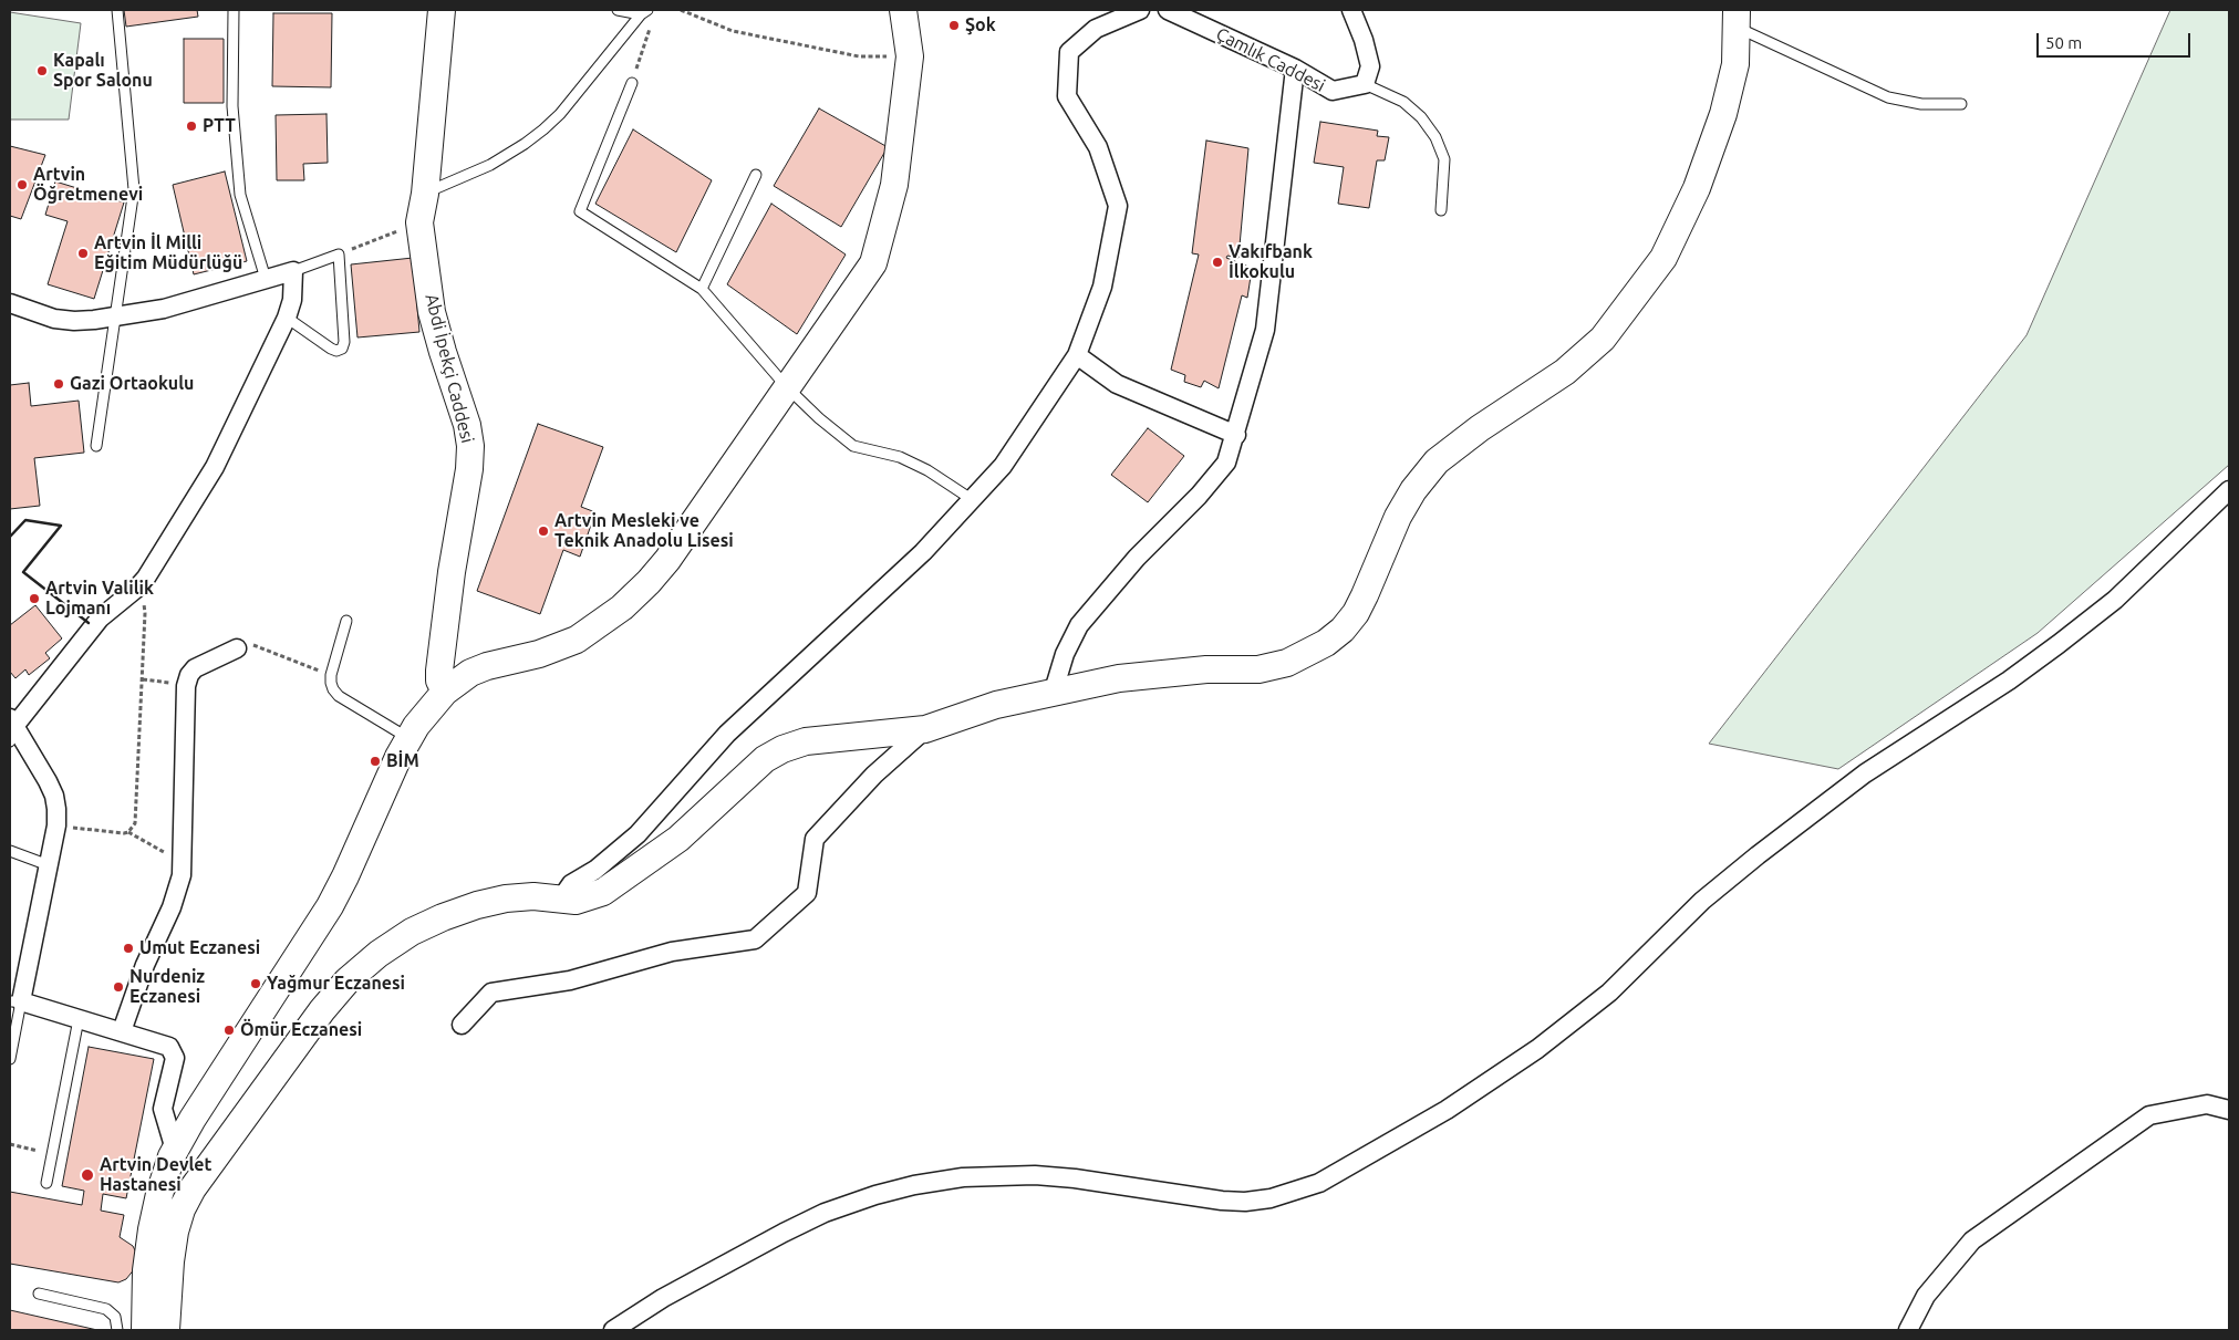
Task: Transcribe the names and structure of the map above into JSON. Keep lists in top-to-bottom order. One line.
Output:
{"streets":{"street":["Çamlık Caddesi","Abdi İpekçi Caddesi"]},"places":["Şok","Kapalı Spor Salonu","PTT","Artvin Öğretmenevi","Artvin İl Milli Eğitim Müdürlüğü","Vakıfbank İlkokulu","Gazi Ortaokulu","Artvin Mesleki ve Teknik Anadolu Lisesi","Artvin Valilik Lojmanı","BİM","Umut Eczanesi","Yağmur Eczanesi","Nurdeniz Eczanesi","Ömür Eczanesi","Artvin Devlet Hastanesi"],"scale_bar":"50 m"}
